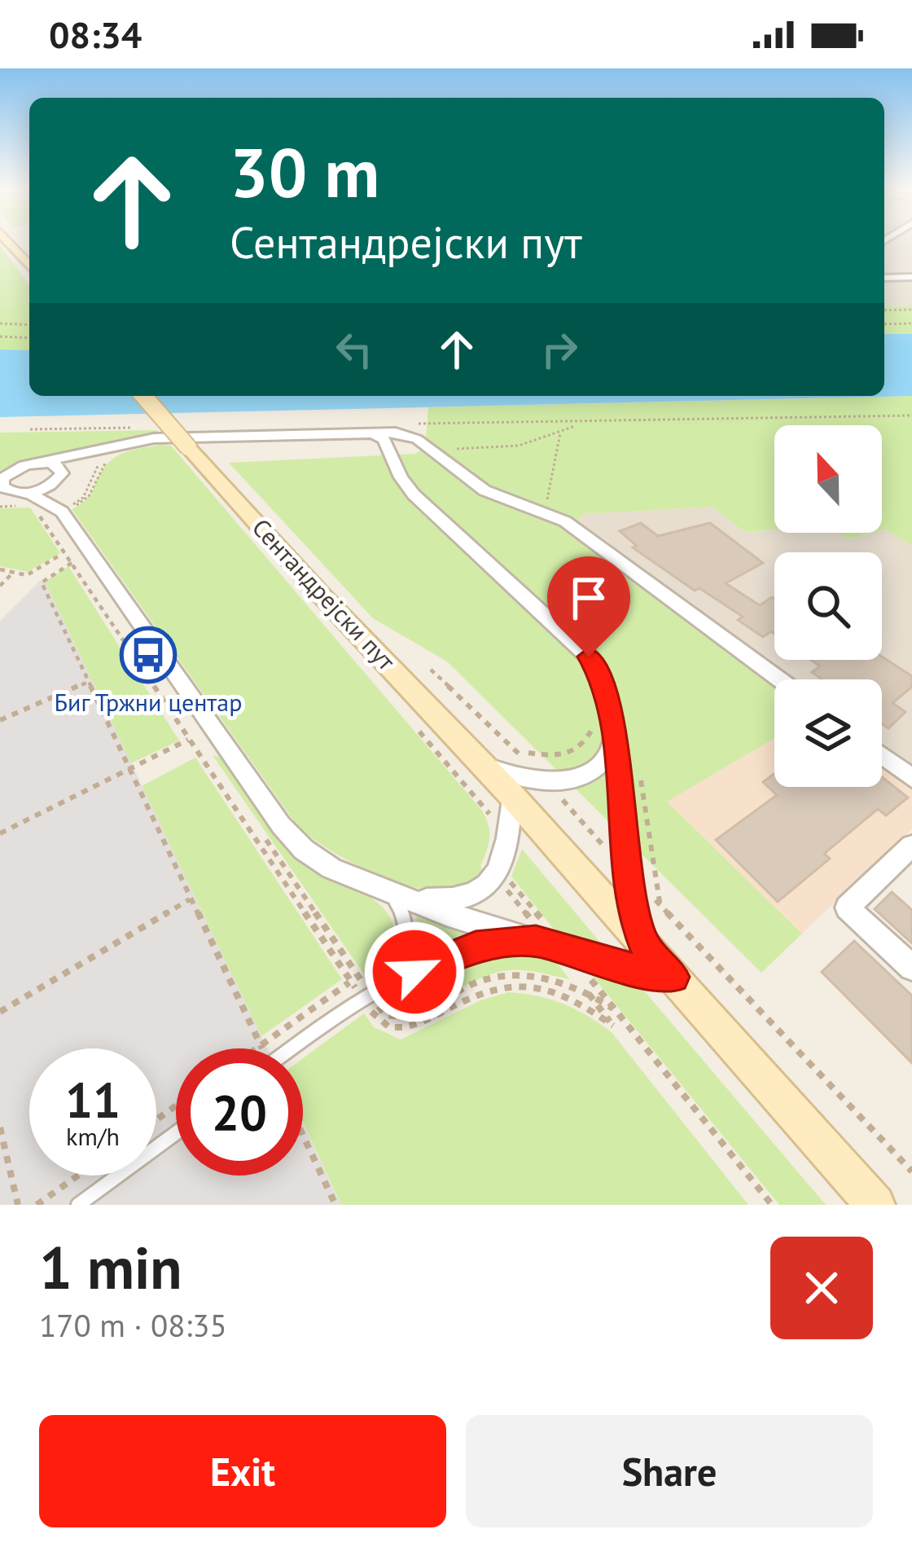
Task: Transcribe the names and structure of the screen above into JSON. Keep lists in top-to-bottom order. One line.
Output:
{"streets":{"main road":["Сентандрејски пут"]},"places":{"bus stop":["Биг Тржни центар"]},"north":"top","page":{"status":"08:34","turn":["30 m","Сентандрејски пут"],"speed":"11 km/h","limit":"20","heading":["1 min","170 m · 08:35"],"buttons":["Exit","Share"]}}
